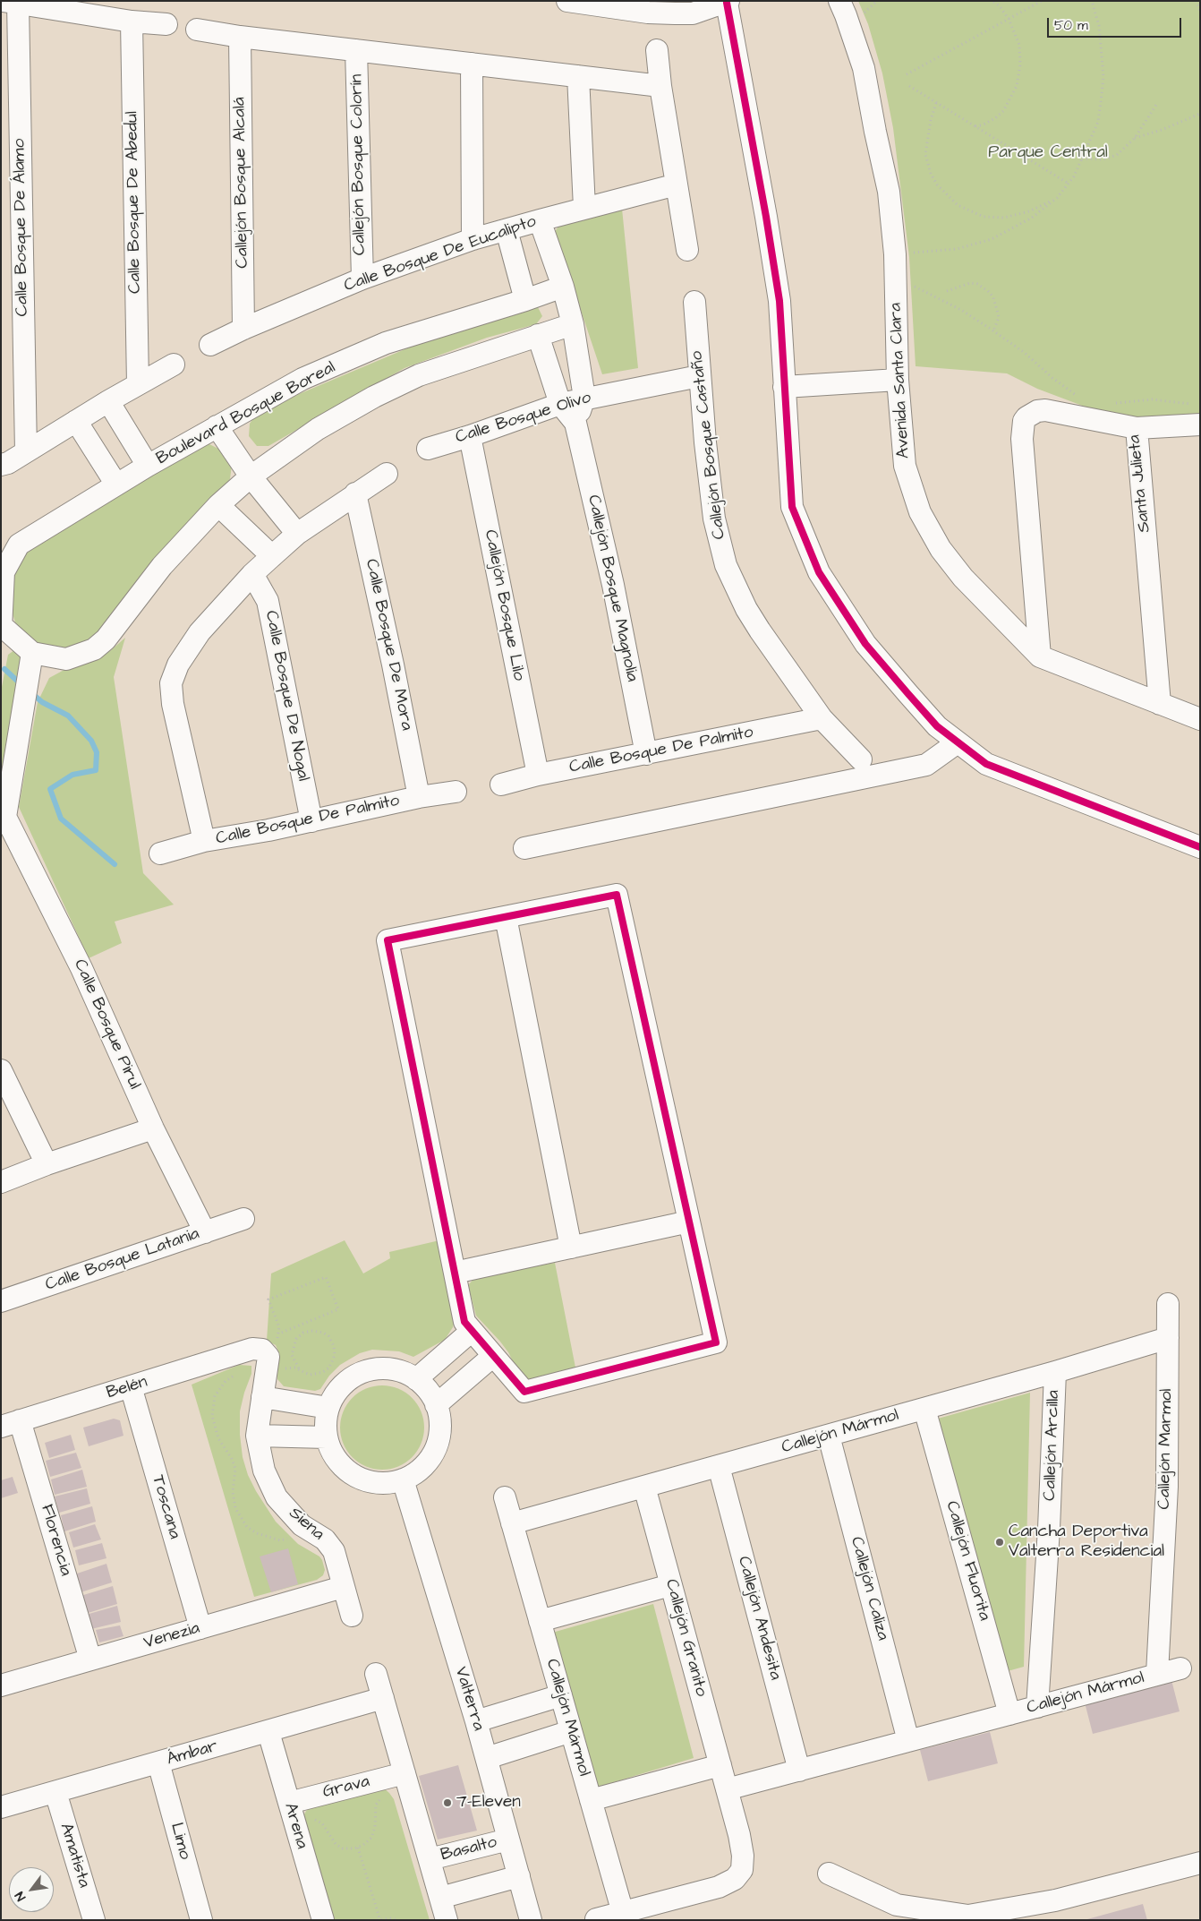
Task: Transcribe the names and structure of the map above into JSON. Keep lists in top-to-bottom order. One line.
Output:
{"streets":{"street":["Callejón Bosque Colorín","Callejón Bosque Alcalá","Calle Bosque De Abedul","Calle Bosque De Álamo","Calle Bosque De Eucalipto","Avenida Santa Clara","Boulevard Bosque Boreal","Calle Bosque Olivo","Callejón Bosque Castaño","Santa Julieta","Callejón Bosque Magnolia","Callejón Bosque Lilo","Calle Bosque De Mora","Calle Bosque De Nogal","Calle Bosque De Palmito","Calle Bosque Pirul","Calle Bosque Latania","Belén","Callejón Mármol","Callejón Arcilla","Callejón Marmol","Toscana","Siena","Florencia","Callejón Fluorita","Callejón Caliza","Callejón Andesita","Venezia","Callejón Granito","Valterra","Ámbar","Grava","Arena","Limo","Basalto","Amatista"]},"crossings":[["Callejón Bosque Colorín","Calle Bosque De Eucalipto"],["Callejón Bosque Alcalá","Calle Bosque De Eucalipto"],["Avenida Santa Clara","Santa Julieta"],["Calle Bosque Olivo","Callejón Bosque Castaño"],["Calle Bosque Olivo","Callejón Bosque Magnolia"],["Calle Bosque Olivo","Callejón Bosque Lilo"],["Callejón Bosque Castaño","Calle Bosque De Palmito"],["Callejón Bosque Magnolia","Calle Bosque De Palmito"],["Callejón Bosque Lilo","Calle Bosque De Palmito"],["Calle Bosque De Mora","Calle Bosque De Palmito"],["Calle Bosque De Nogal","Calle Bosque De Palmito"],["Calle Bosque Pirul","Calle Bosque Latania"],["Belén","Toscana"],["Belén","Siena"],["Belén","Florencia"],["Callejón Mármol","Callejón Arcilla"],["Callejón Mármol","Callejón Marmol"],["Callejón Mármol","Callejón Fluorita"],["Callejón Mármol","Callejón Caliza"],["Callejón Mármol","Callejón Andesita"],["Callejón Mármol","Callejón Granito"],["Toscana","Venezia"],["Siena","Venezia"],["Florencia","Venezia"],["Valterra","Basalto"],["Ámbar","Arena"],["Ámbar","Limo"],["Ámbar","Amatista"],["Grava","Arena"]],"parks":["Parque Central"],"places":["Cancha Deportiva Valterra Residencial","7-Eleven"],"scale_bar":"50 m","north":"bottom left"}
